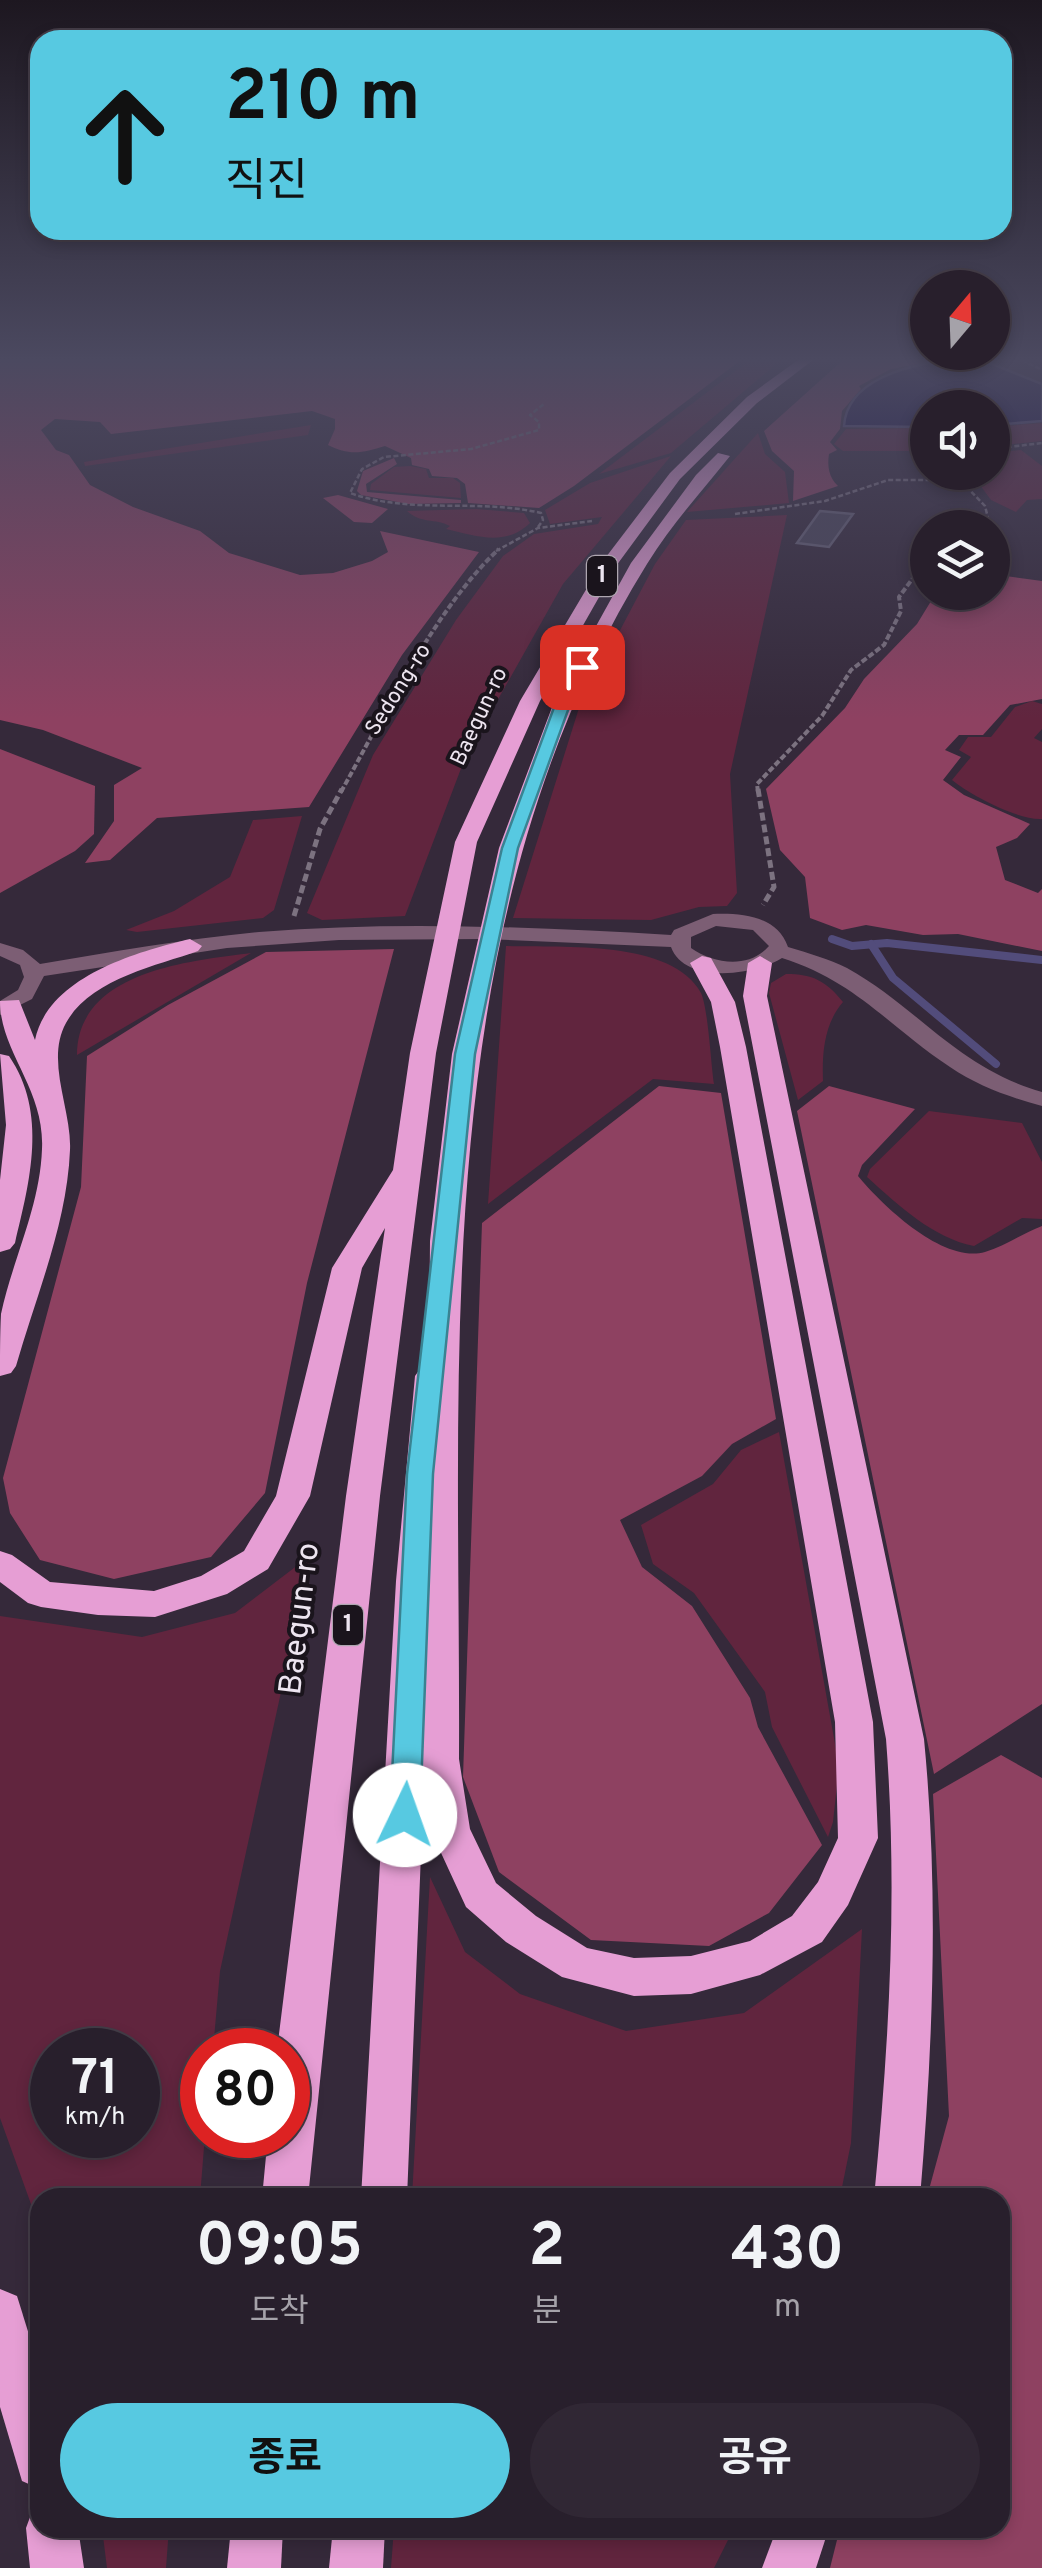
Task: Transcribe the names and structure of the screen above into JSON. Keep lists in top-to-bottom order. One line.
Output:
{"streets":{"highway":["1","Baegun-ro"],"path":["Sedong-ro"]},"north":"top","page":{"turn":["210 m","직진"],"speed":"71 km/h","limit":"80","eta":["09:05","도착","2","분","430","m"],"buttons":["종료","공유"]}}
